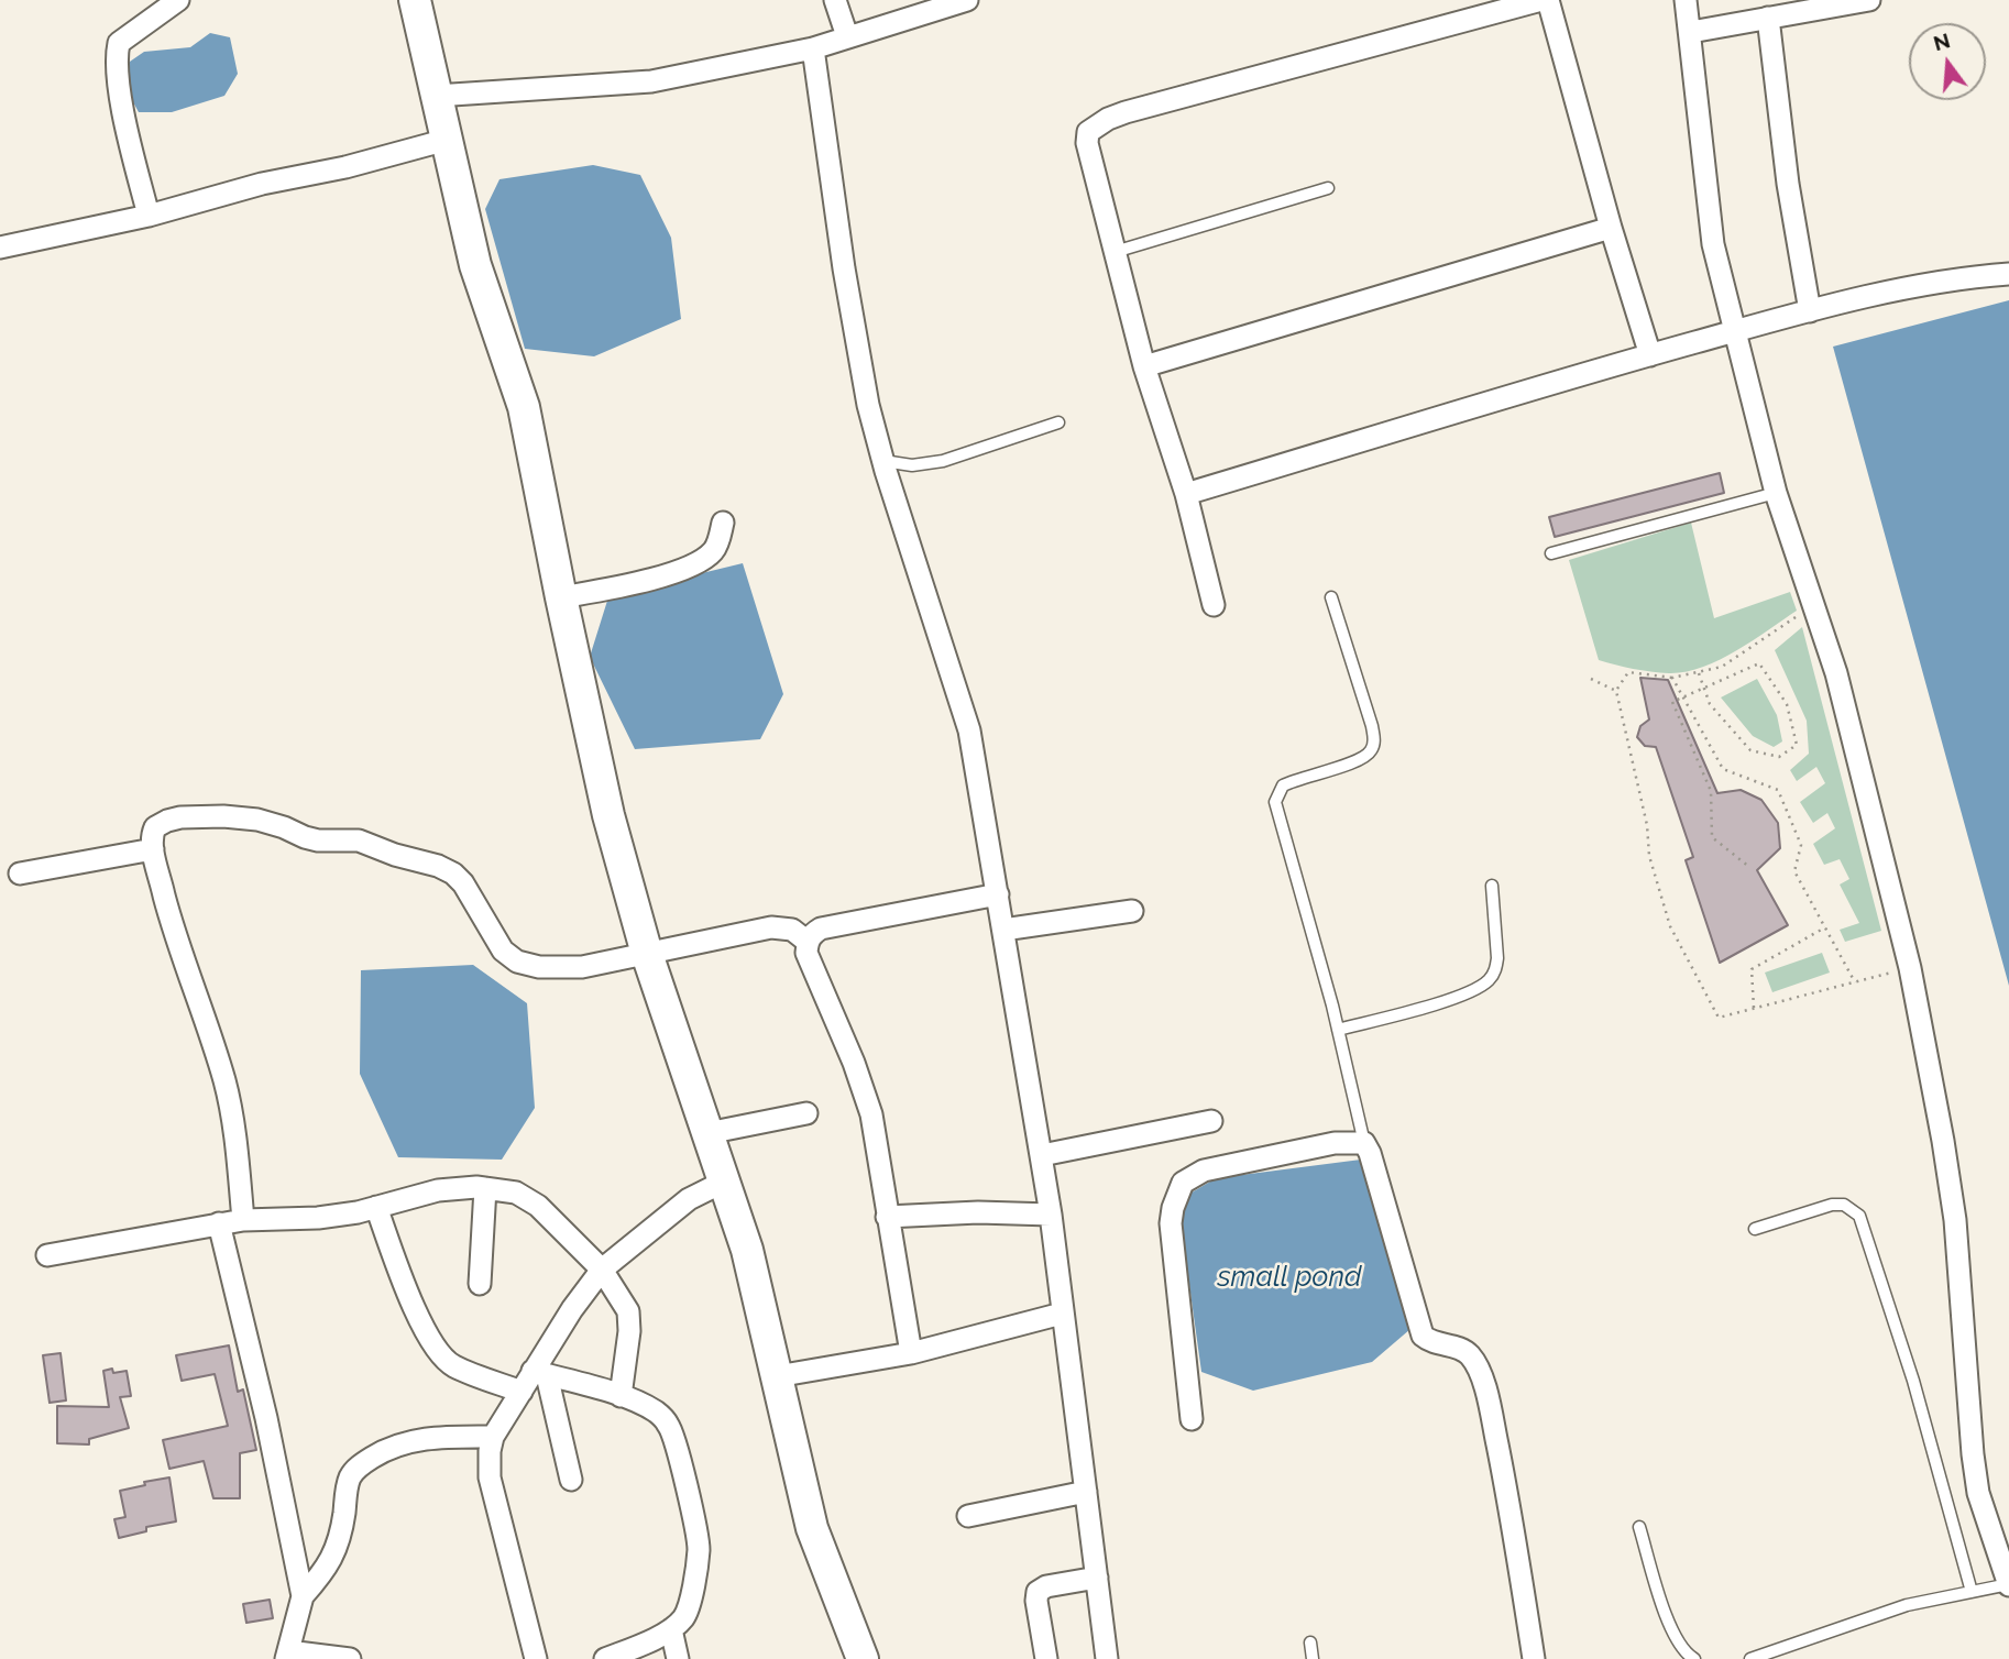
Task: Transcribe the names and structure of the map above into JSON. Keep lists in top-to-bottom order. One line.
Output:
{"water":["small pond"],"north":"top"}
